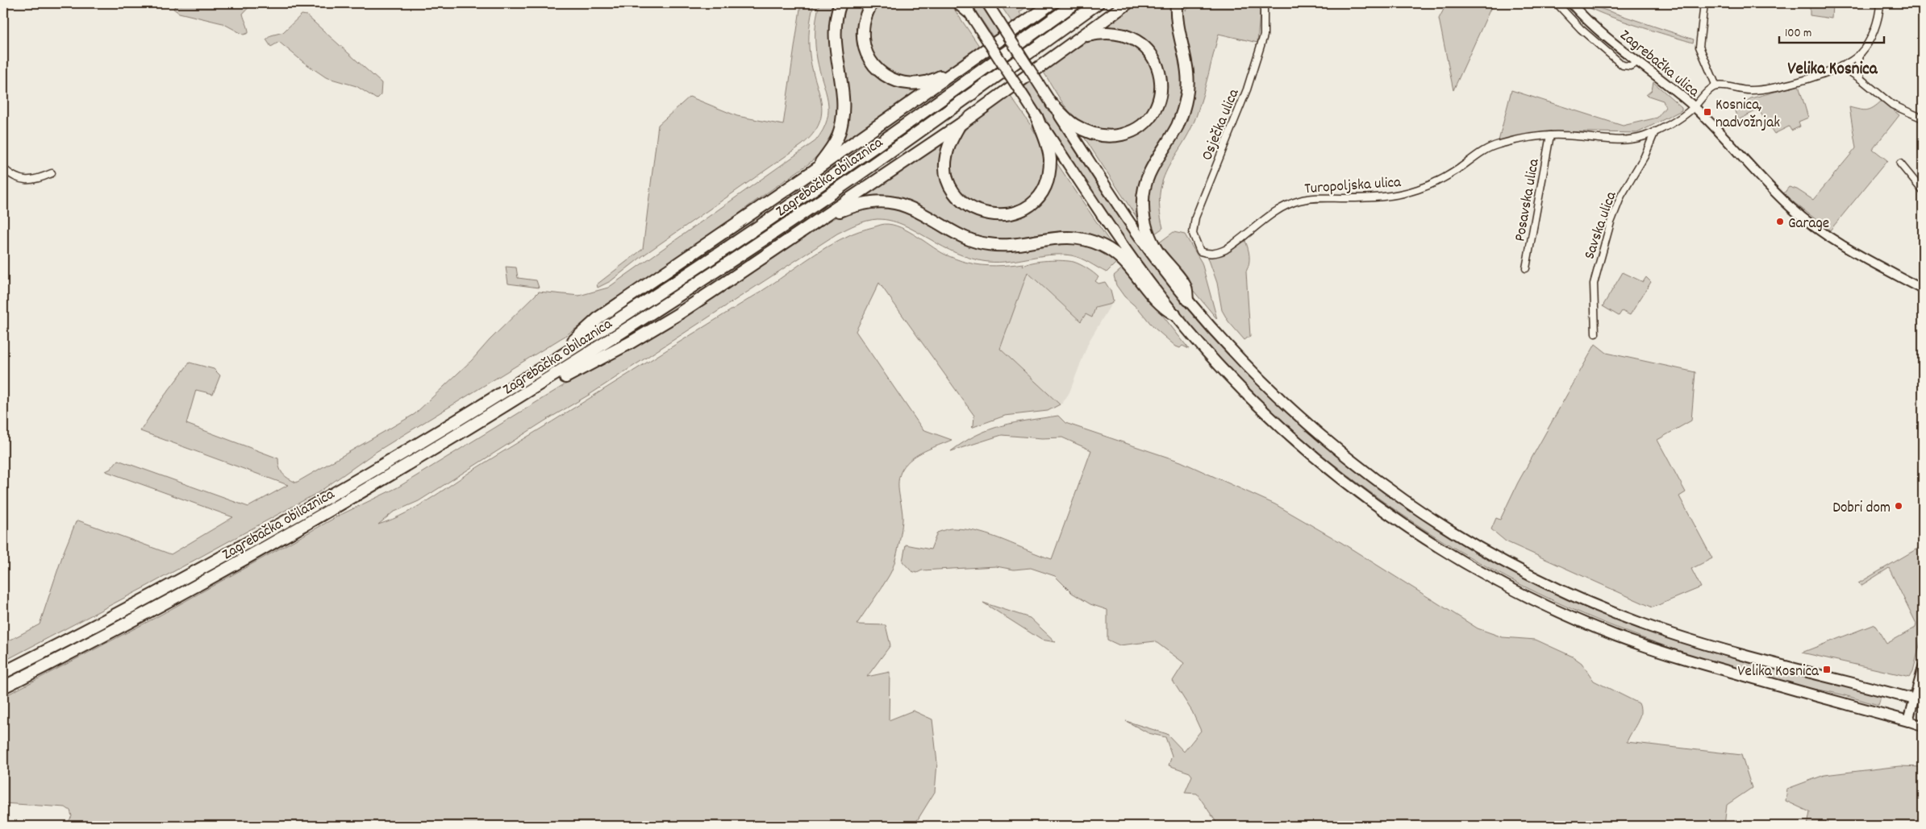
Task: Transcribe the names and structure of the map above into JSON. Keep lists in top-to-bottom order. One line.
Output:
{"streets":{"highway":["Zagrebačka obilaznica"],"street":["Zagrebačka ulica","Osječka ulica","Turopoljska ulica","Posavska ulica","Savska ulica"]},"crossings":[["Zagrebačka ulica","Turopoljska ulica"],["Osječka ulica","Turopoljska ulica"],["Turopoljska ulica","Posavska ulica"],["Turopoljska ulica","Savska ulica"]],"districts":["Velika Kosnica"],"places":{"transit":["Kosnica, nadvožnjak","Velika Kosnica"],"other":["Garage","Dobri dom"]},"scale_bar":"100 m"}
